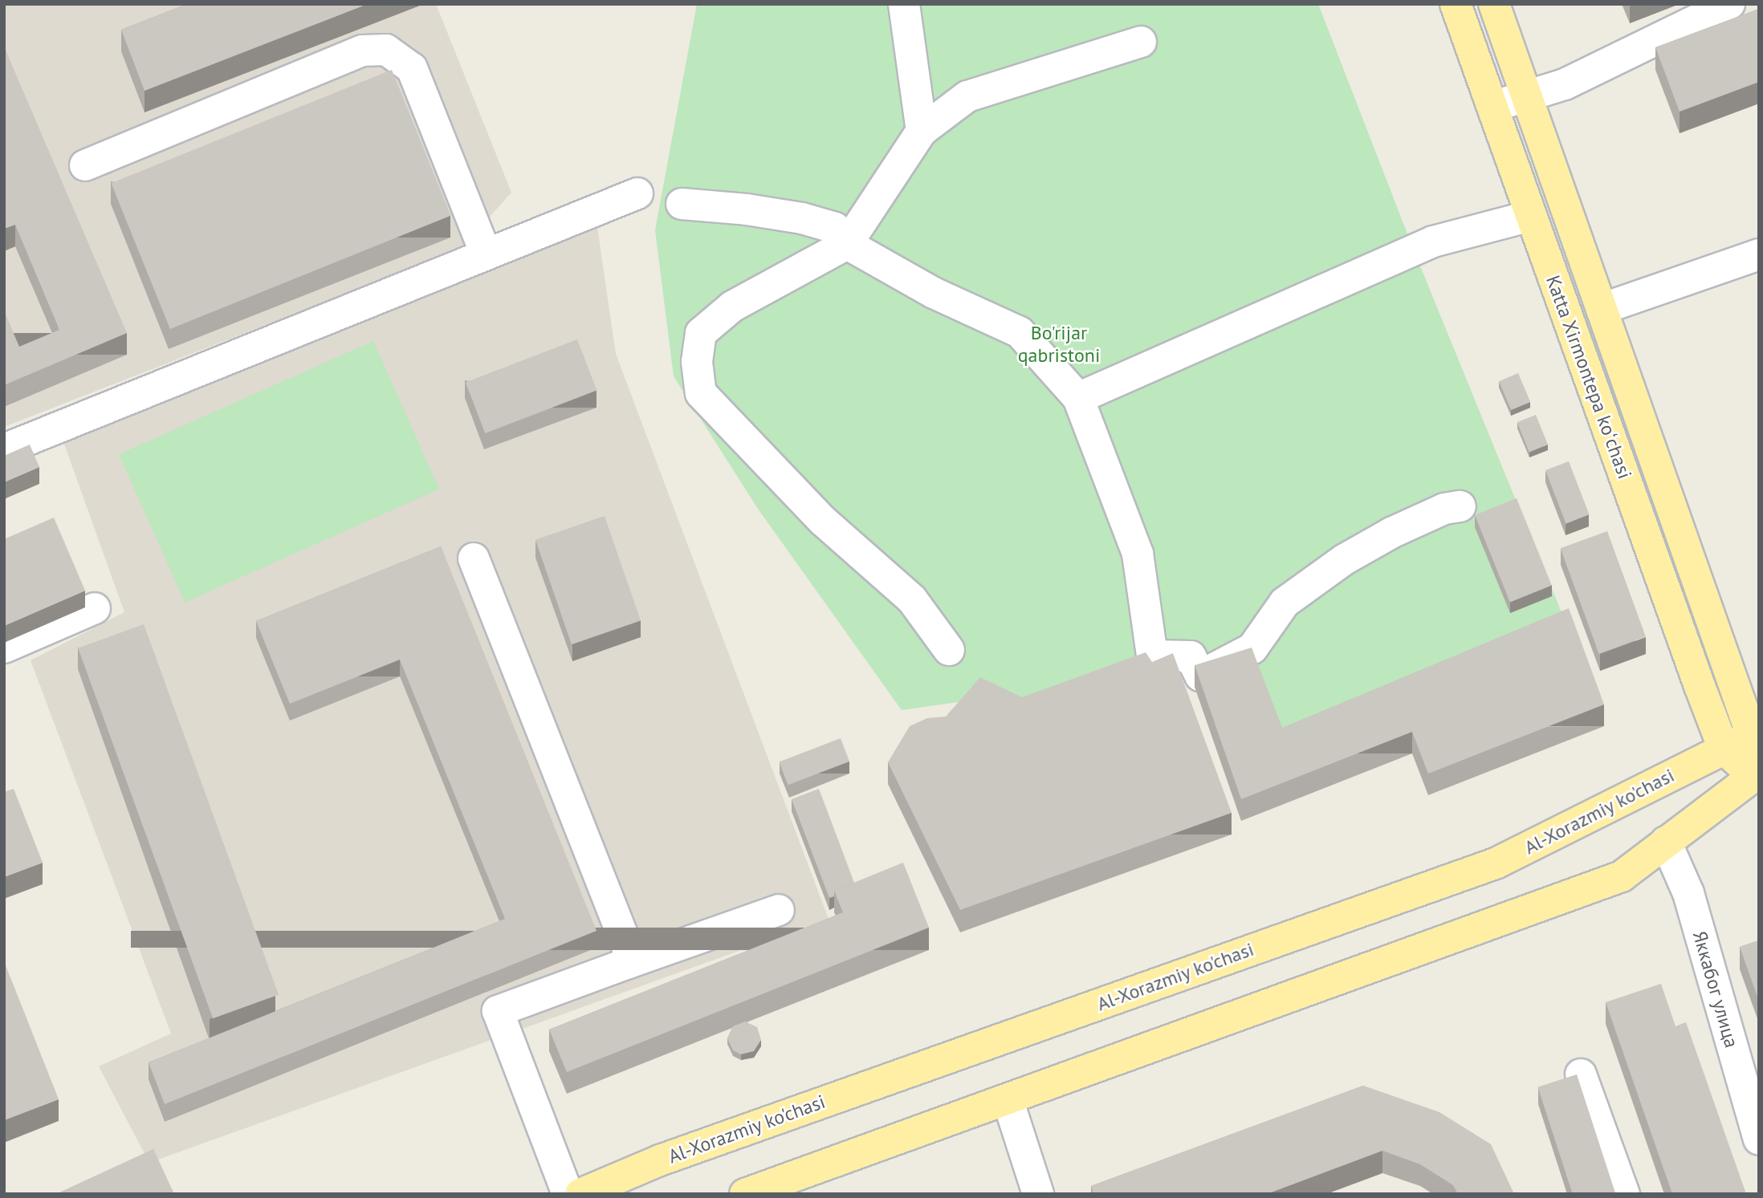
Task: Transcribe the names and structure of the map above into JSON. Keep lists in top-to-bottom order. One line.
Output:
{"streets":{"main road":["Katta Xirmontepa koʻchasi","Al-Xorazmiy ko'chasi"],"street":["Яккабог улица"]},"crossings":[["Katta Xirmontepa koʻchasi","Al-Xorazmiy ko'chasi"]],"parks":["Bo'rijar qabristoni"]}
